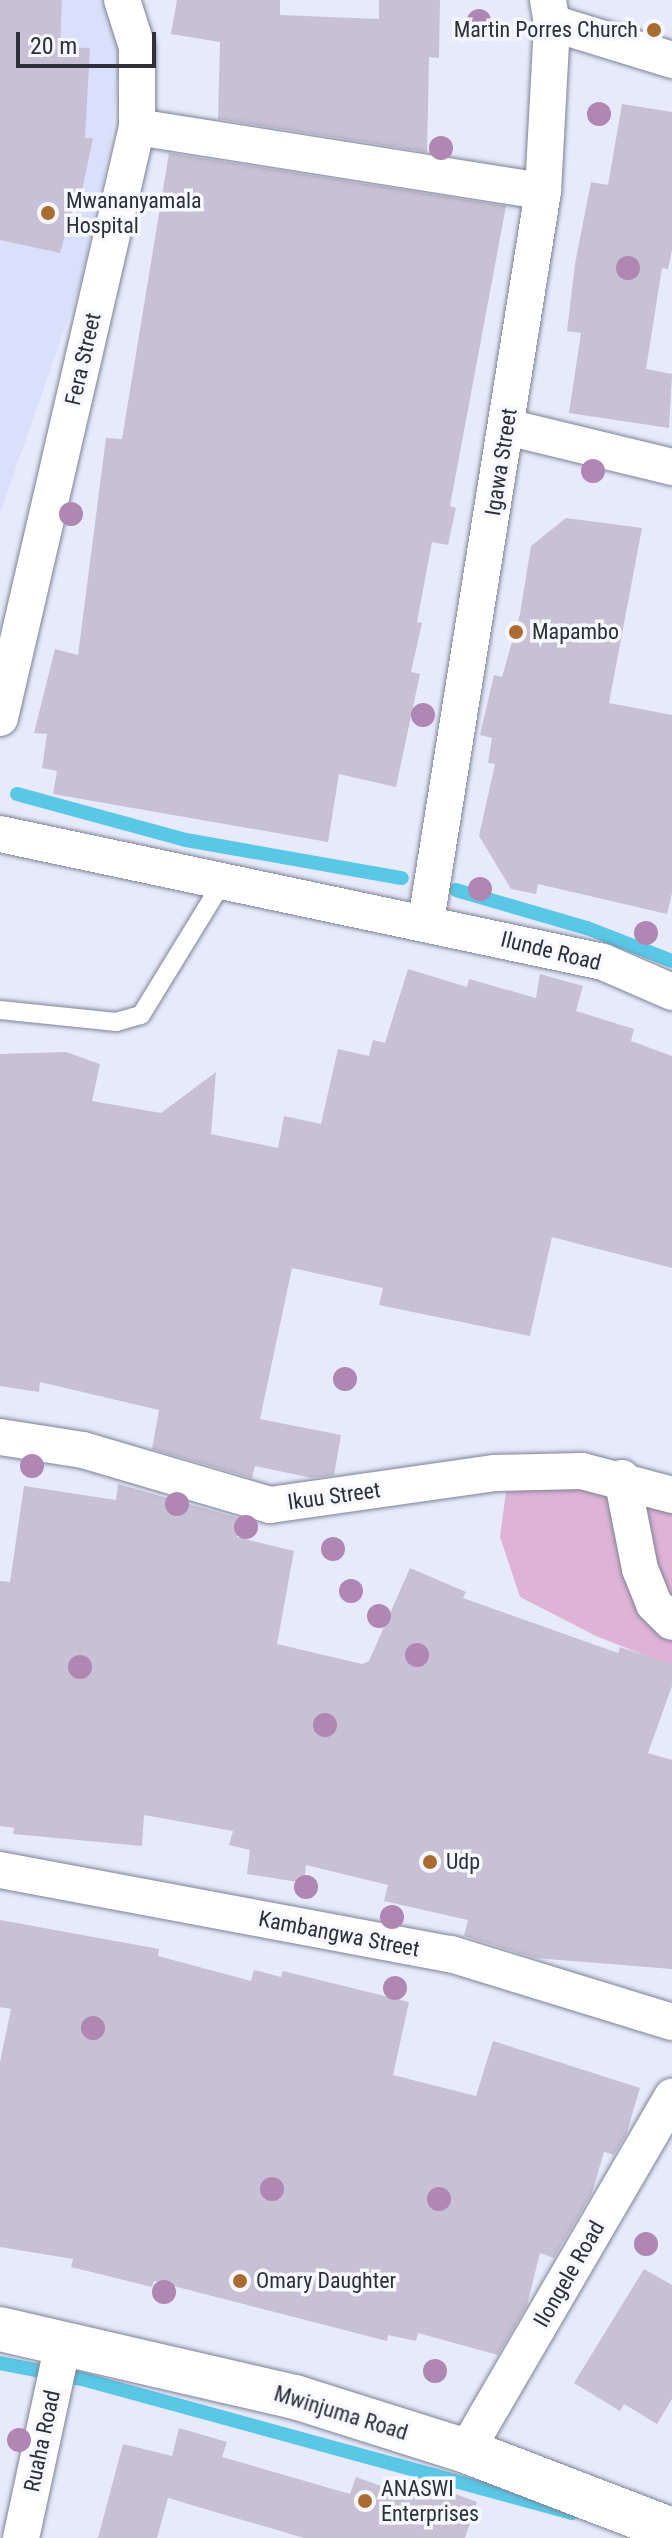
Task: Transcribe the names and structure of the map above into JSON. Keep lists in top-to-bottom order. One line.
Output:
{"streets":{"street":["Fera Street","Igawa Street","Ilunde Road","Ikuu Street","Kambangwa Street","Ilongele Road","Mwinjuma Road","Ruaha Road"]},"crossings":[["Igawa Street","Ilunde Road"],["Ilongele Road","Mwinjuma Road"],["Mwinjuma Road","Ruaha Road"]],"places":["Martin Porres Church","Mwananyamala Hospital","Mapambo","Udp","Omary Daughter","ANASWI Enterprises"],"scale_bar":"20 m"}
